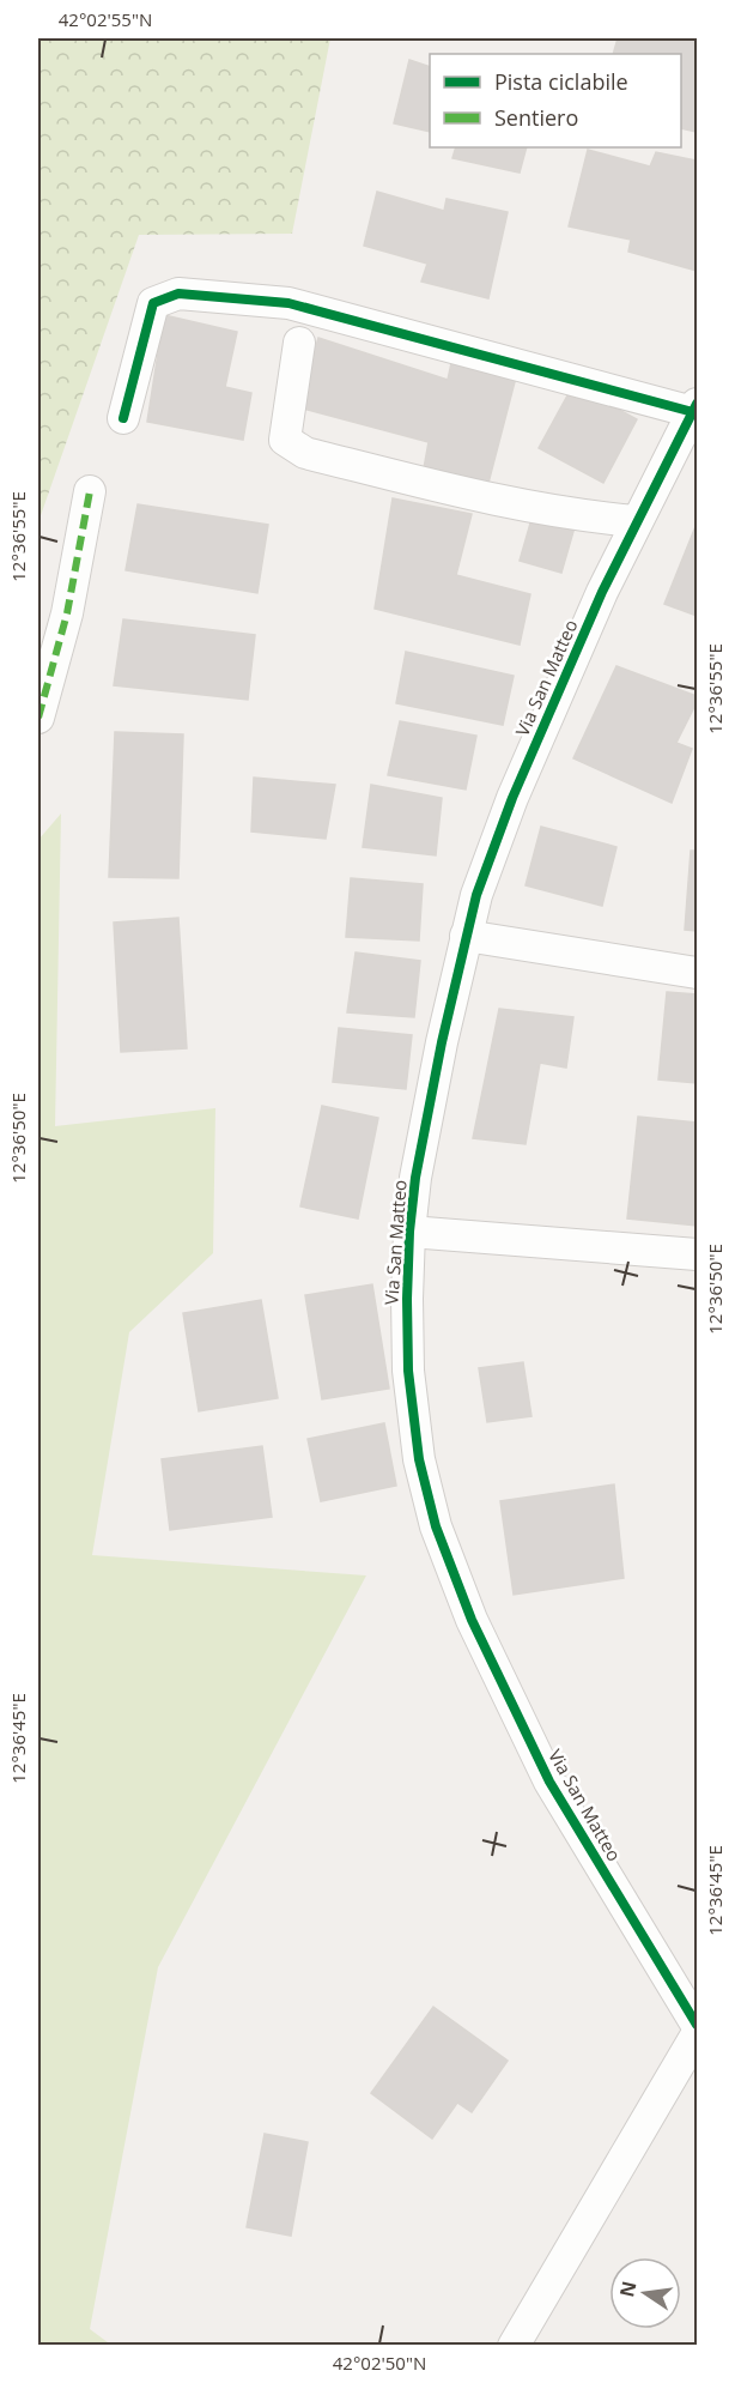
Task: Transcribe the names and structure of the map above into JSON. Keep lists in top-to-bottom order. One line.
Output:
{"streets":{"street":["Via San Matteo"]},"legend":["Pista ciclabile","Sentiero"],"north":"left","coordinates":["42°02'55\"N","12°36'55\"E","12°36'50\"E","12°36'45\"E","42°02'50\"N"]}
